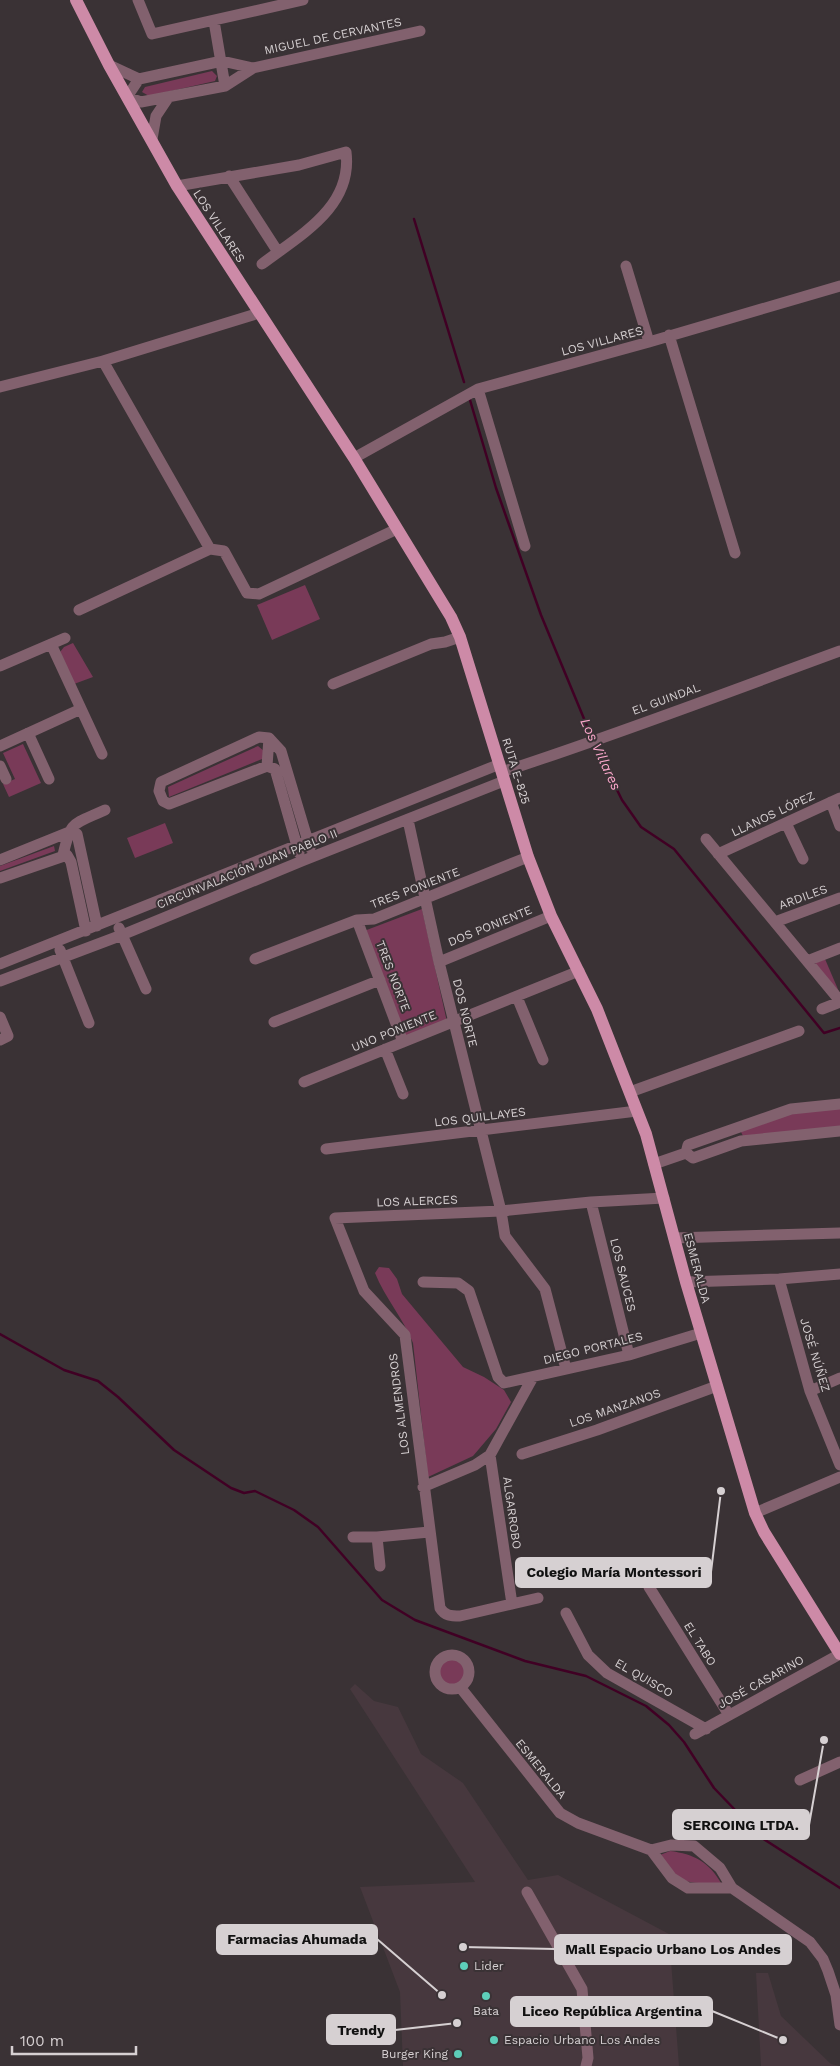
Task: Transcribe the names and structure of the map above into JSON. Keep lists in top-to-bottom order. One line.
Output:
{"streets":{"main road":["LOS VILLARES","RUTA E-825","ESMERALDA"],"street":["MIGUEL DE CERVANTES","EL GUINDAL","LLANOS LÓPEZ","CIRCUNVALACIÓN JUAN PABLO II","TRES PONIENTE","ARDILES","DOS PONIENTE","TRES NORTE","DOS NORTE","UNO PONIENTE","LOS QUILLAYES","LOS ALERCES","LOS SAUCES","DIEGO PORTALES","JOSÉ NÚÑEZ","LOS ALMENDROS","LOS MANZANOS","ALGARROBO","EL TABO","EL QUISCO","JOSÉ CASARINO"]},"crossings":[["MIGUEL DE CERVANTES","LOS VILLARES"],["LOS VILLARES","RUTA E-825"],["EL GUINDAL","RUTA E-825"],["EL GUINDAL","CIRCUNVALACIÓN JUAN PABLO II"],["RUTA E-825","CIRCUNVALACIÓN JUAN PABLO II"],["RUTA E-825","TRES PONIENTE"],["RUTA E-825","ESMERALDA"],["CIRCUNVALACIÓN JUAN PABLO II","DOS NORTE"],["TRES PONIENTE","TRES NORTE"],["TRES PONIENTE","DOS NORTE"],["DOS PONIENTE","DOS NORTE"],["DOS PONIENTE","ESMERALDA"],["TRES NORTE","UNO PONIENTE"],["DOS NORTE","UNO PONIENTE"],["DOS NORTE","LOS QUILLAYES"],["DOS NORTE","LOS ALERCES"],["UNO PONIENTE","ESMERALDA"],["LOS QUILLAYES","ESMERALDA"],["LOS ALERCES","ESMERALDA"],["LOS ALERCES","LOS SAUCES"],["LOS ALERCES","LOS ALMENDROS"],["ESMERALDA","DIEGO PORTALES"],["ESMERALDA","LOS MANZANOS"],["ESMERALDA","JOSÉ CASARINO"],["LOS SAUCES","DIEGO PORTALES"],["DIEGO PORTALES","ALGARROBO"],["LOS ALMENDROS","ALGARROBO"],["EL TABO","JOSÉ CASARINO"],["EL QUISCO","JOSÉ CASARINO"]],"water":["Los Villares"],"places":["Colegio María Montessori","SERCOING LTDA.","Mall Espacio Urbano Los Andes","Lider","Farmacias Ahumada","Bata","Trendy","Espacio Urbano Los Andes","Liceo República Argentina","Burger King"],"scale_bar":"100 m"}
